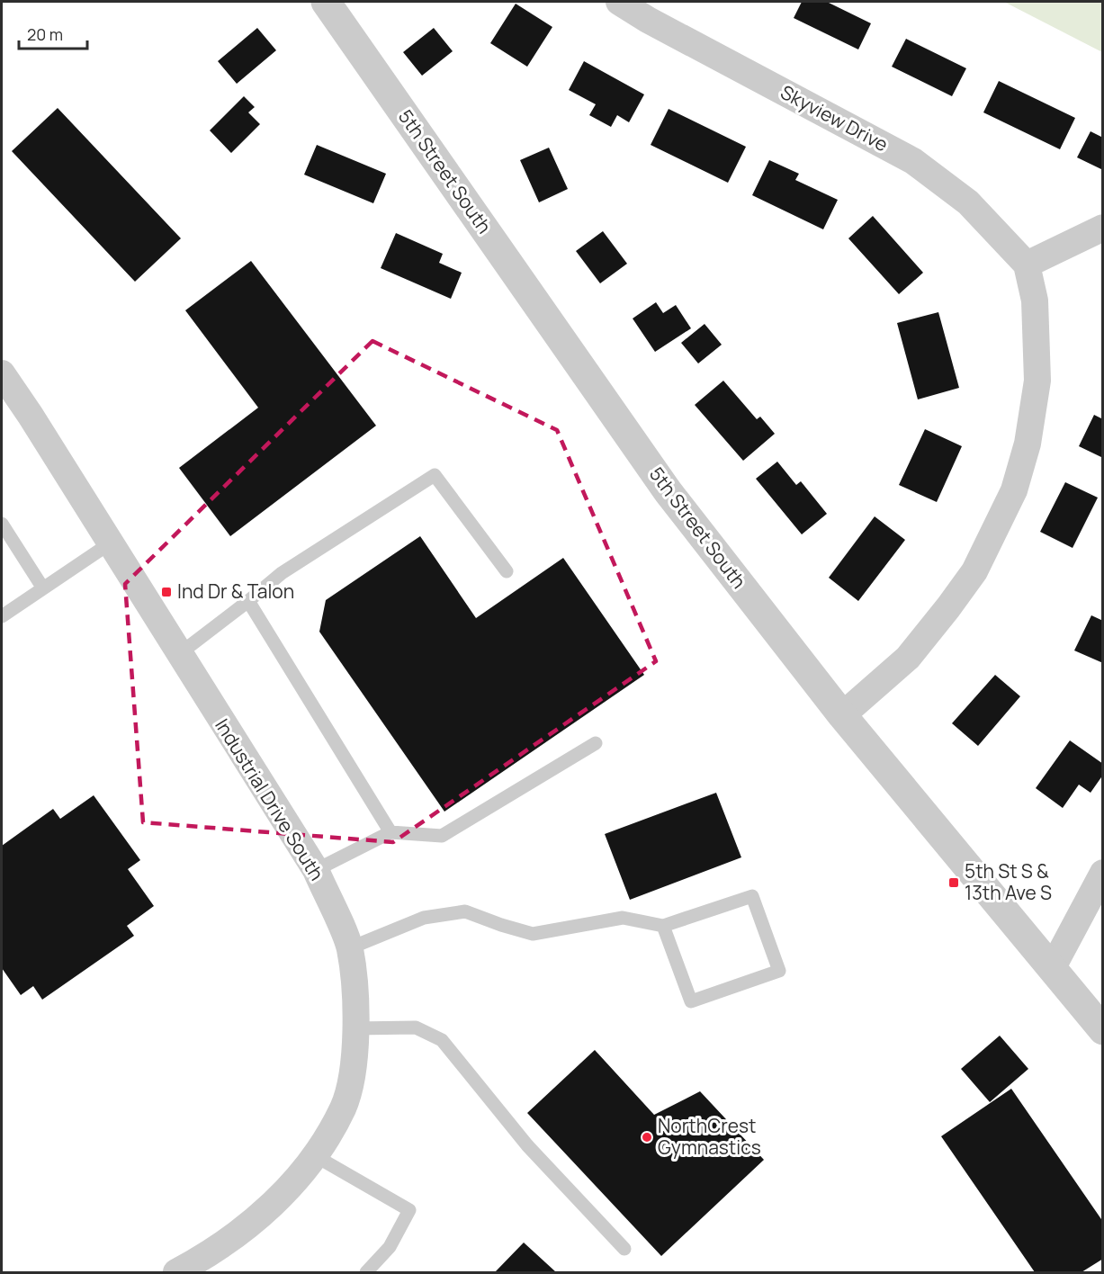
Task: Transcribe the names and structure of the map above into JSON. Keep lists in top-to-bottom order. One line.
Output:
{"streets":{"street":["Skyview Drive","5th Street South","Industrial Drive South"]},"places":{"transit":["Ind Dr & Talon","5th St S & 13th Ave S"],"other":["NorthCrest Gymnastics"]},"scale_bar":"20 m"}
